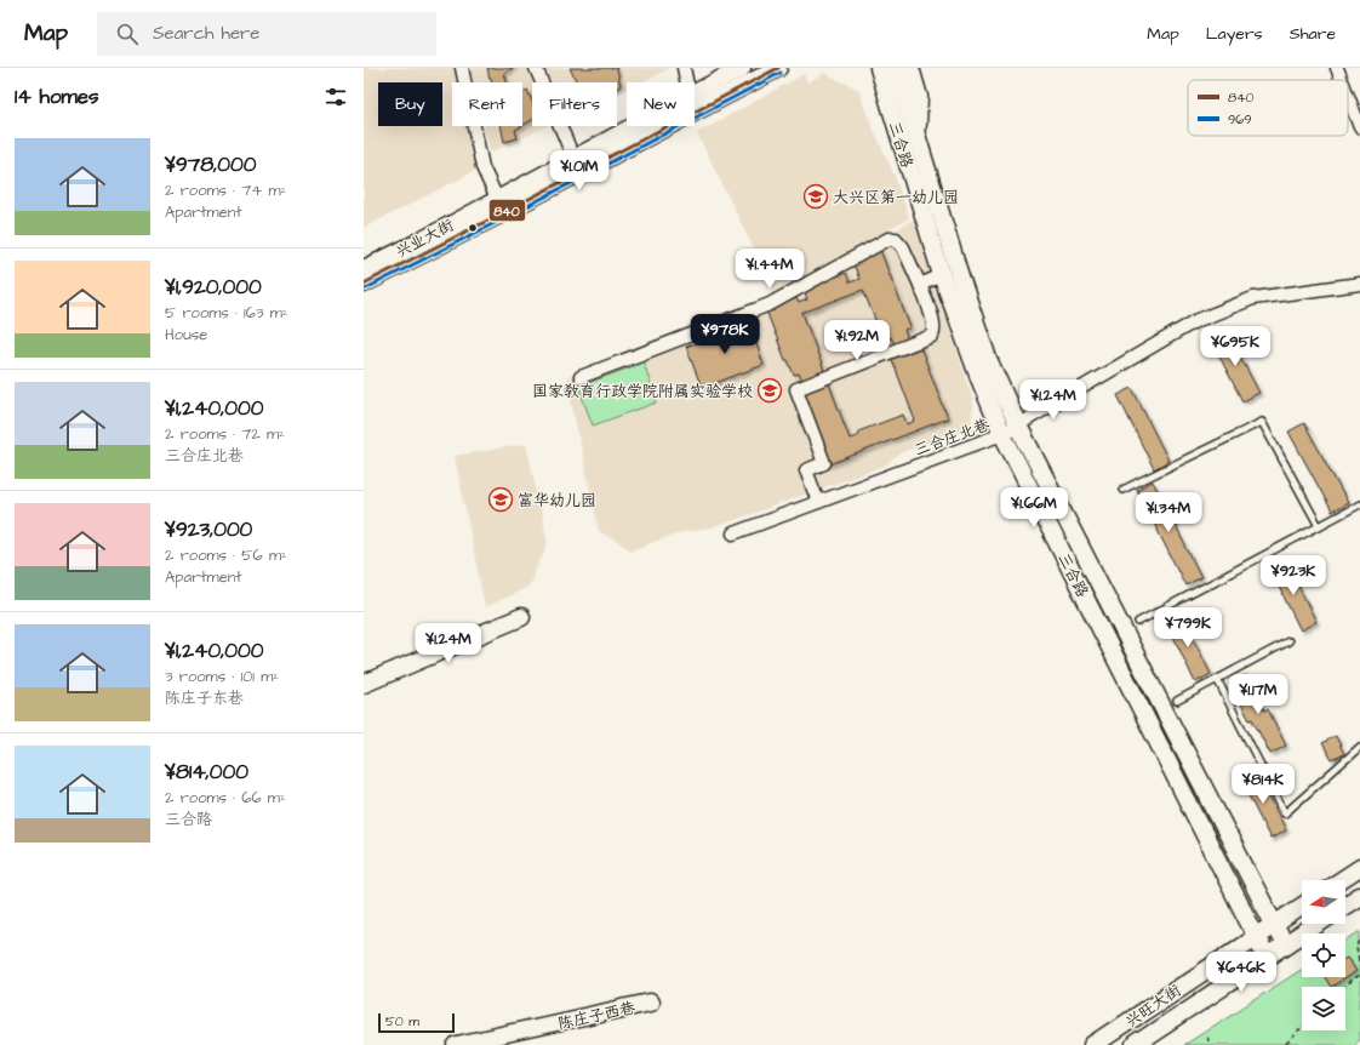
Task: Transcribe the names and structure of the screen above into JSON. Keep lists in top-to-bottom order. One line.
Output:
{"streets":{"street":["三合路","兴业大街","三合庄北巷","兴旺大街","陈庄子西巷"]},"crossings":[["三合路","三合庄北巷"],["三合路","兴旺大街"]],"places":{"school or university":["大兴区第一幼儿园","国家教育行政学院附属实验学校","富华幼儿园"]},"lines":["transit line 840","transit line 969"],"legend":["840","969"],"scale_bar":"50 m","north":"left","page":{"header":"Map","search":"Search here","nav":["Map","Layers","Share"],"heading":"14 homes","chip":["Buy","Rent","Filters","New"],"list":[{"name":"¥978,000","note":"2 rooms · 74 m² · Apartment"},{"name":"¥1,920,000","note":"5 rooms · 163 m² · House"},{"name":"¥1,240,000","note":"2 rooms · 72 m² · 三合庄北巷"},{"name":"¥923,000","note":"2 rooms · 56 m² · Apartment"},{"name":"¥1,240,000","note":"3 rooms · 101 m² · 陈庄子东巷"},{"name":"¥814,000","note":"2 rooms · 66 m² · 三合路"}],"price":["¥1.01M","¥1.44M","¥978K","¥1.92M","¥695K","¥1.24M","¥1.66M","¥1.34M","¥923K","¥799K","¥1.24M","¥1.17M","¥814K","¥646K"],"scale":"50 m"}}
